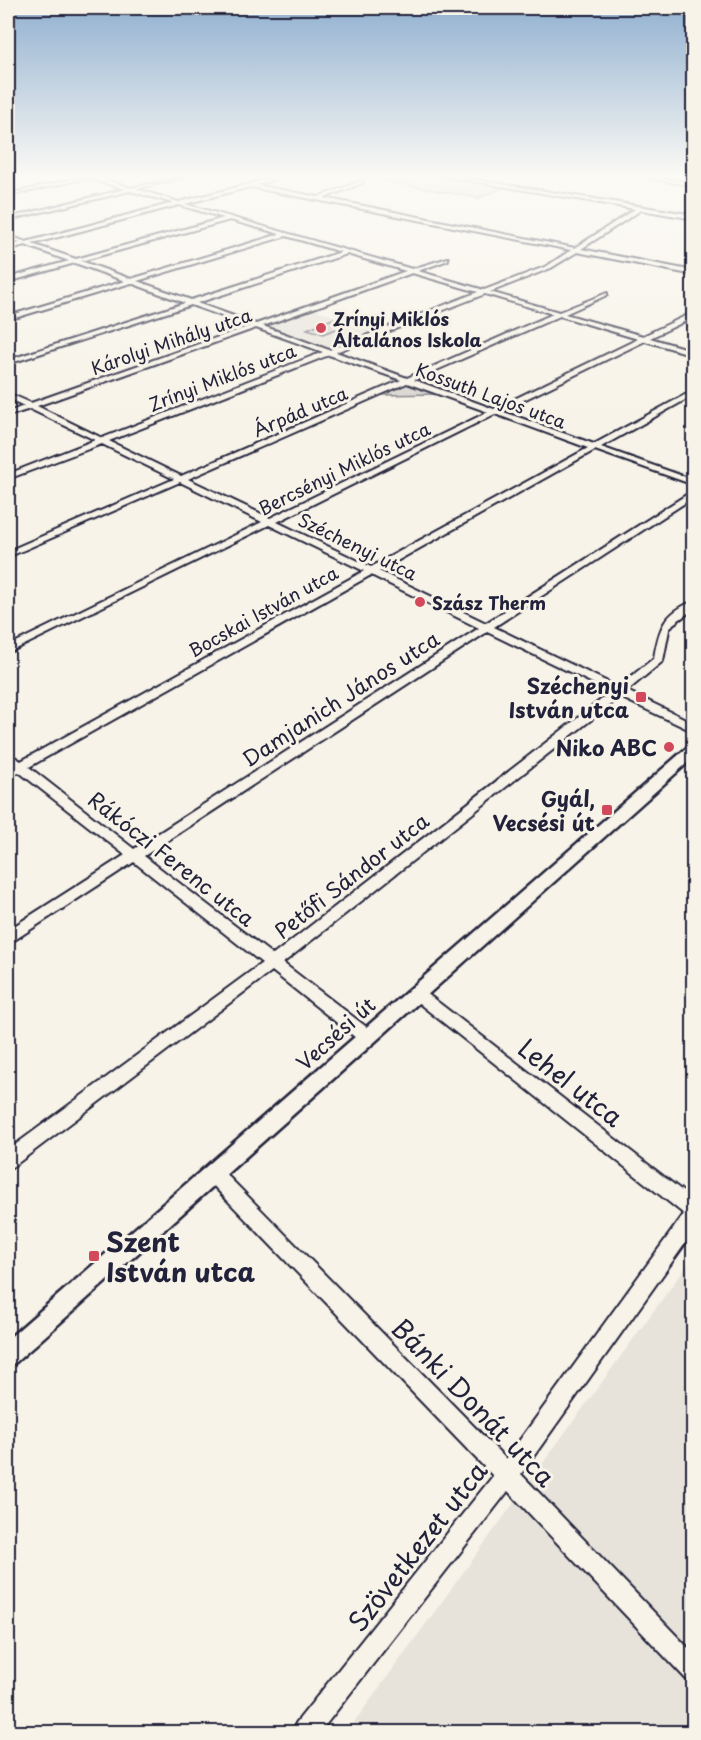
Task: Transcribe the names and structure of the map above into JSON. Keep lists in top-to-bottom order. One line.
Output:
{"streets":{"main road":["Vecsési út"],"street":["Károlyi Mihály utca","Zrínyi Miklós utca","Kossuth Lajos utca","Árpád utca","Bercsényi Miklós utca","Széchenyi utca","Bocskai István utca","Damjanich János utca","Rákóczi Ferenc utca","Petőfi Sándor utca","Lehel utca","Bánki Donát utca","Szövetkezet utca"]},"crossings":[["Károlyi Mihály utca","Kossuth Lajos utca"],["Károlyi Mihály utca","Széchenyi utca"],["Zrínyi Miklós utca","Kossuth Lajos utca"],["Zrínyi Miklós utca","Széchenyi utca"],["Kossuth Lajos utca","Árpád utca"],["Kossuth Lajos utca","Bercsényi Miklós utca"],["Kossuth Lajos utca","Bocskai István utca"],["Árpád utca","Széchenyi utca"],["Bercsényi Miklós utca","Széchenyi utca"],["Széchenyi utca","Bocskai István utca"],["Széchenyi utca","Damjanich János utca"],["Széchenyi utca","Petőfi Sándor utca"],["Bocskai István utca","Rákóczi Ferenc utca"],["Damjanich János utca","Rákóczi Ferenc utca"],["Rákóczi Ferenc utca","Petőfi Sándor utca"],["Rákóczi Ferenc utca","Vecsési út"],["Vecsési út","Lehel utca"],["Vecsési út","Bánki Donát utca"],["Lehel utca","Szövetkezet utca"],["Bánki Donát utca","Szövetkezet utca"]],"places":{"other":["Zrínyi Miklós Általános Iskola","Szász Therm","Niko ABC"],"transit":["Széchenyi István utca","Gyál, Vecsési út","Szent István utca"]}}
